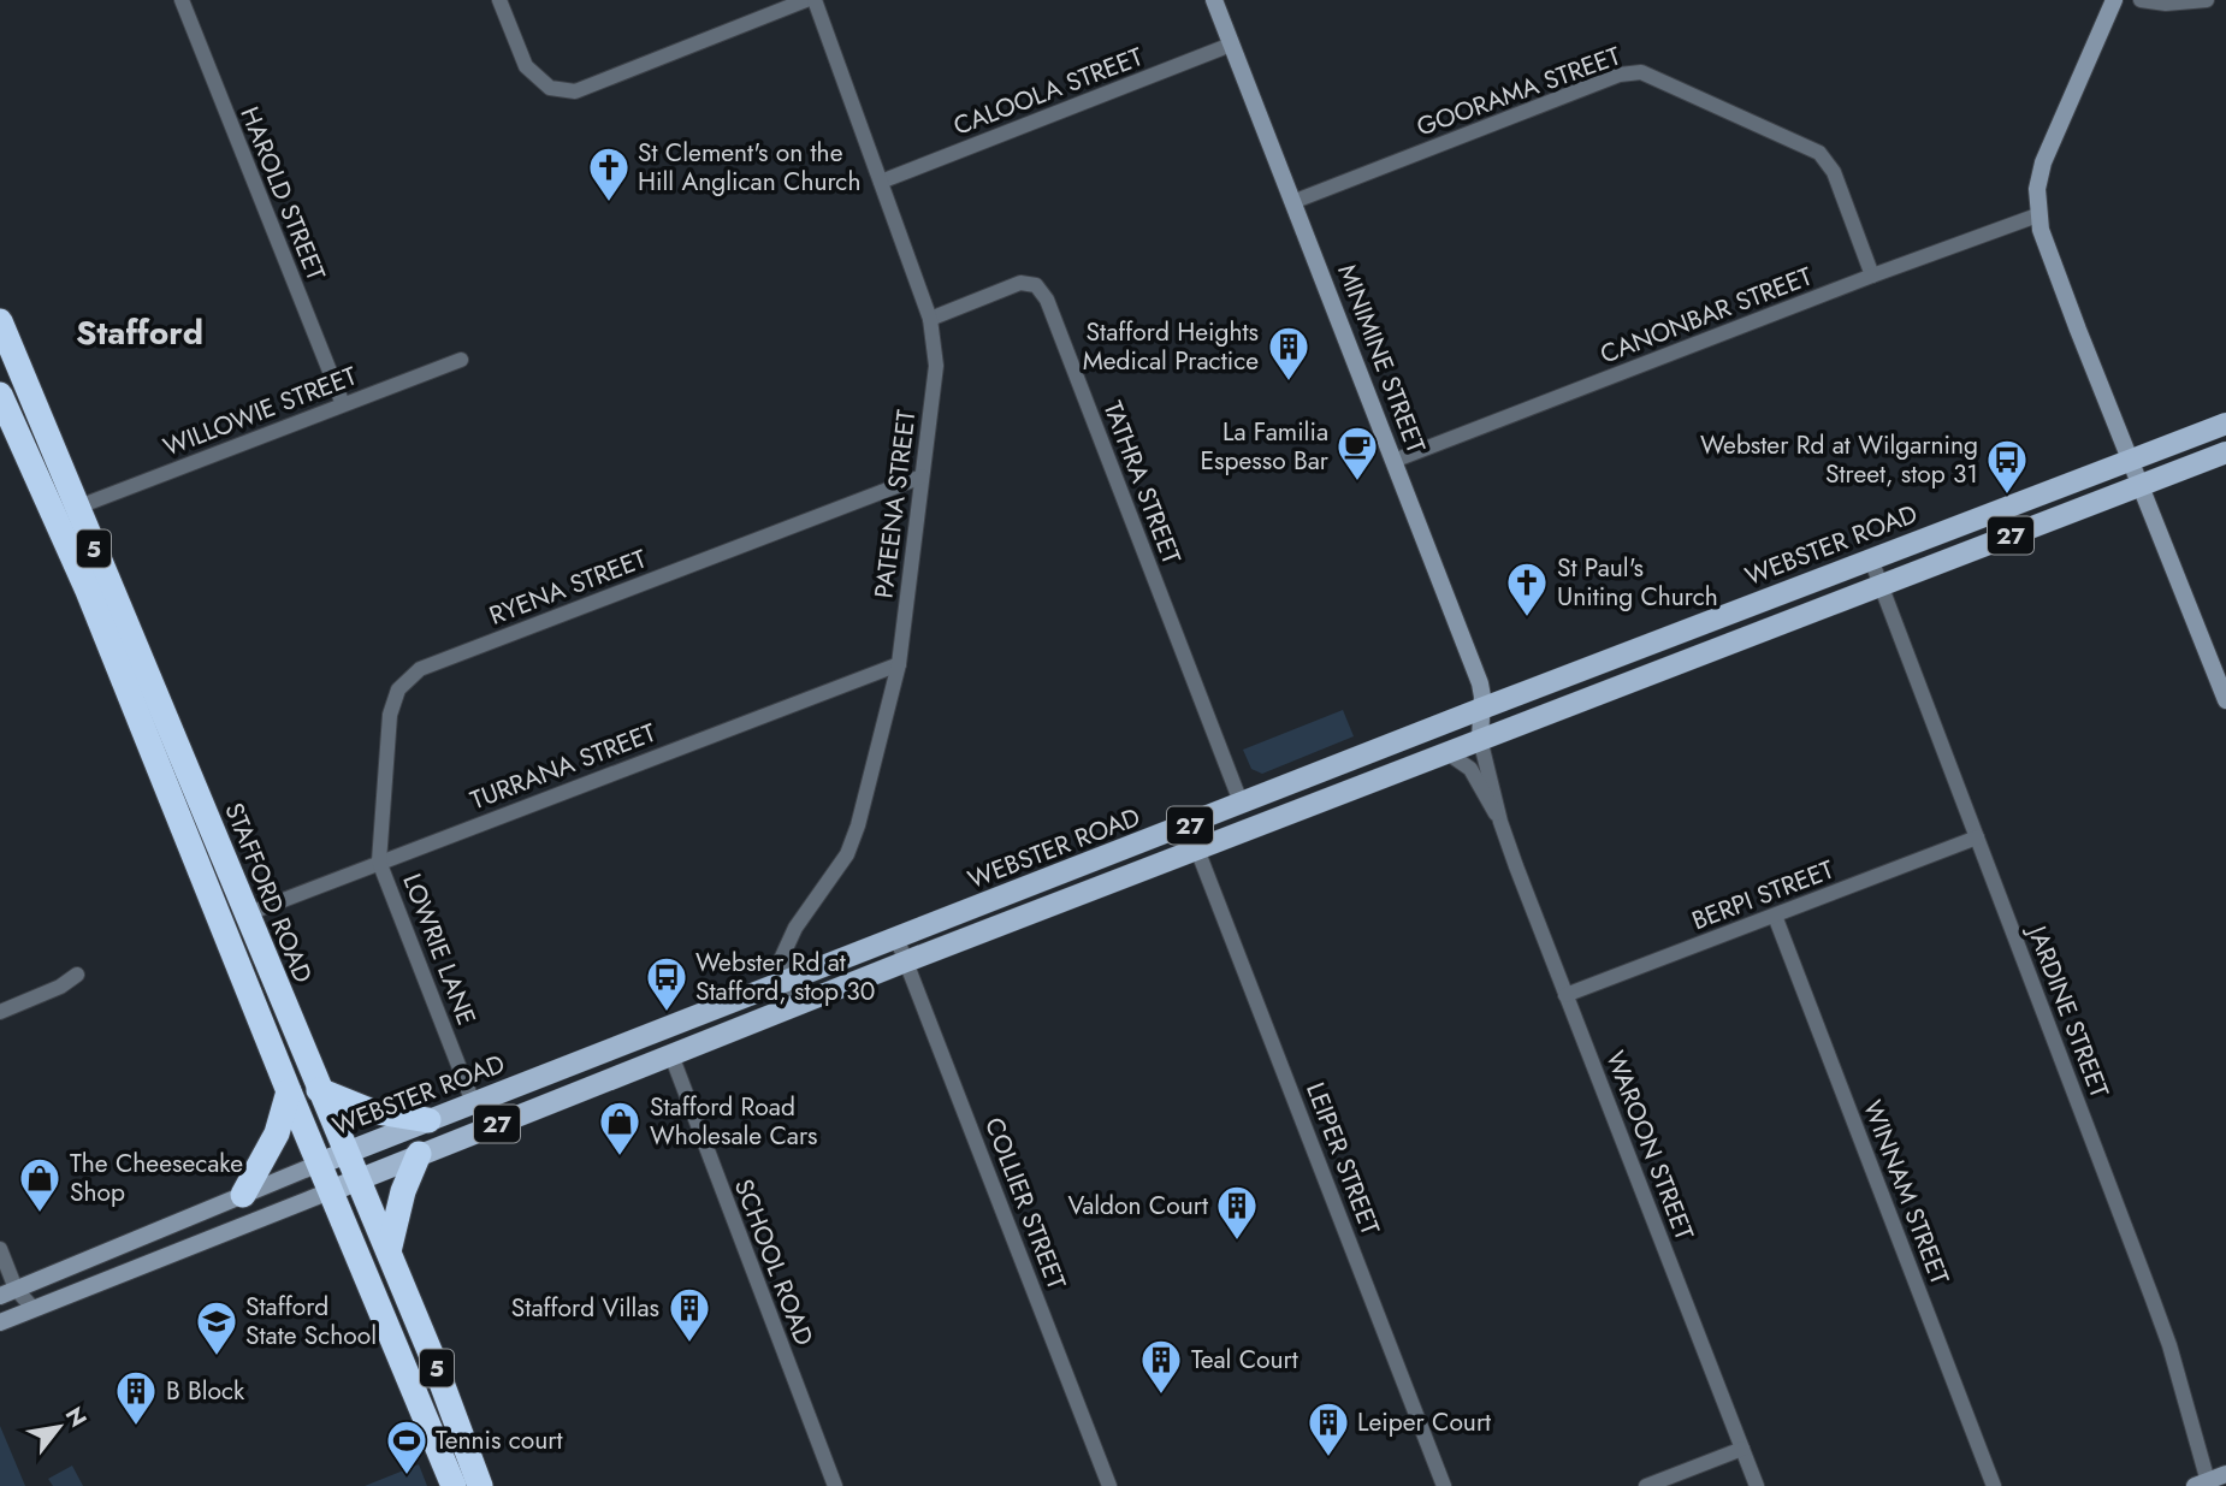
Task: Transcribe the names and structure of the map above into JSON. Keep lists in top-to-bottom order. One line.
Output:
{"streets":{"highway":["5","STAFFORD ROAD"],"main road":["27","WEBSTER ROAD"],"street":["CALOOLA STREET","GOORAMA STREET","HAROLD STREET","CANONBAR STREET","MINIMINE STREET","WILLOWIE STREET","TATHRA STREET","PATEENA STREET","RYENA STREET","TURRANA STREET","BERPI STREET","LOWRIE LANE","JARDINE STREET","WAROON STREET","LEIPER STREET","WINNAM STREET","COLLIER STREET","SCHOOL ROAD"]},"crossings":[["CALOOLA STREET","MINIMINE STREET"],["CALOOLA STREET","PATEENA STREET"],["GOORAMA STREET","CANONBAR STREET"],["GOORAMA STREET","MINIMINE STREET"],["HAROLD STREET","WILLOWIE STREET"],["CANONBAR STREET","MINIMINE STREET"],["MINIMINE STREET","WEBSTER ROAD"],["MINIMINE STREET","WAROON STREET"],["WILLOWIE STREET","STAFFORD ROAD"],["TATHRA STREET","PATEENA STREET"],["TATHRA STREET","WEBSTER ROAD"],["PATEENA STREET","WEBSTER ROAD"],["PATEENA STREET","RYENA STREET"],["PATEENA STREET","TURRANA STREET"],["WEBSTER ROAD","5"],["WEBSTER ROAD","STAFFORD ROAD"],["WEBSTER ROAD","LOWRIE LANE"],["WEBSTER ROAD","JARDINE STREET"],["WEBSTER ROAD","WAROON STREET"],["WEBSTER ROAD","LEIPER STREET"],["WEBSTER ROAD","COLLIER STREET"],["WEBSTER ROAD","SCHOOL ROAD"],["RYENA STREET","TURRANA STREET"],["RYENA STREET","LOWRIE LANE"],["TURRANA STREET","STAFFORD ROAD"],["TURRANA STREET","LOWRIE LANE"],["BERPI STREET","JARDINE STREET"],["BERPI STREET","WAROON STREET"],["BERPI STREET","WINNAM STREET"]],"districts":["Stafford"],"places":{"church":["St Clement's on the Hill Anglican Church","St Paul's Uniting Church"],"building":["Stafford Heights Medical Practice","Valdon Court","Stafford Villas","Teal Court","B Block","Leiper Court"],"cafe":["La Familia Espesso Bar"],"bus stop":["Webster Rd at Wilgarning Street, stop 31","Webster Rd at Stafford, stop 30"],"shop":["Stafford Road Wholesale Cars","The Cheesecake Shop"],"school or university":["Stafford State School"],"sports":["Tennis court"]},"north":"top right"}
